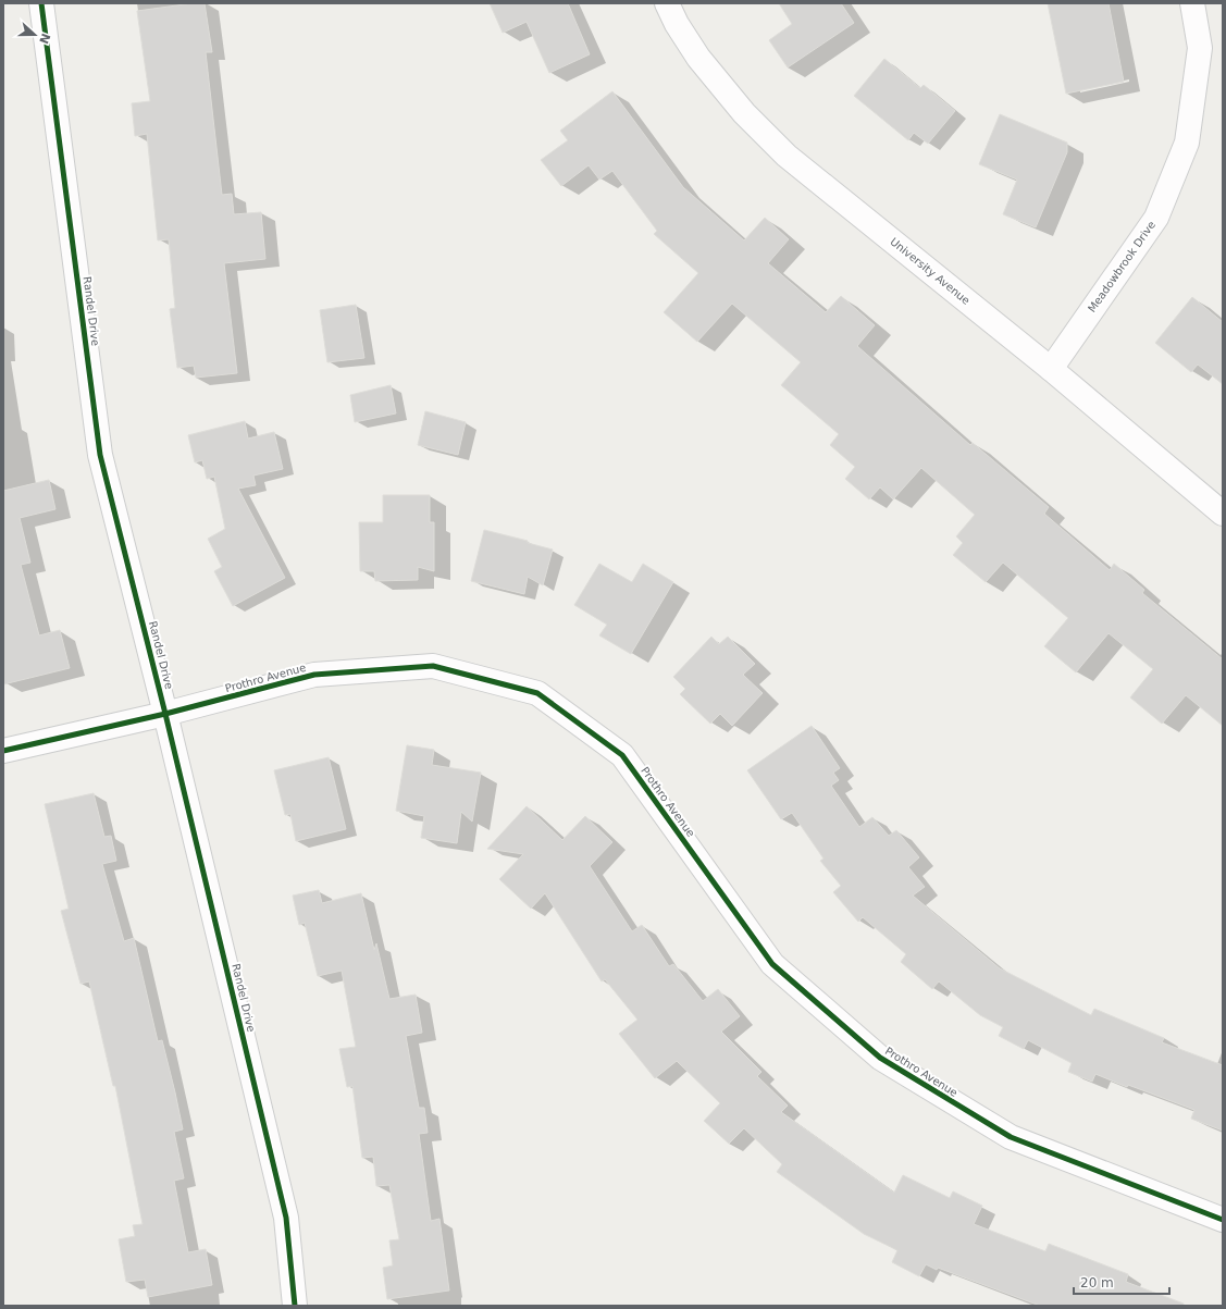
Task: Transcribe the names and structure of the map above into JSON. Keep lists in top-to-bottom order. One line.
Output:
{"streets":{"street":["Meadowbrook Drive","University Avenue","Randel Drive","Prothro Avenue"]},"crossings":[["Meadowbrook Drive","University Avenue"],["Randel Drive","Prothro Avenue"]],"scale_bar":"20 m","north":"right"}
